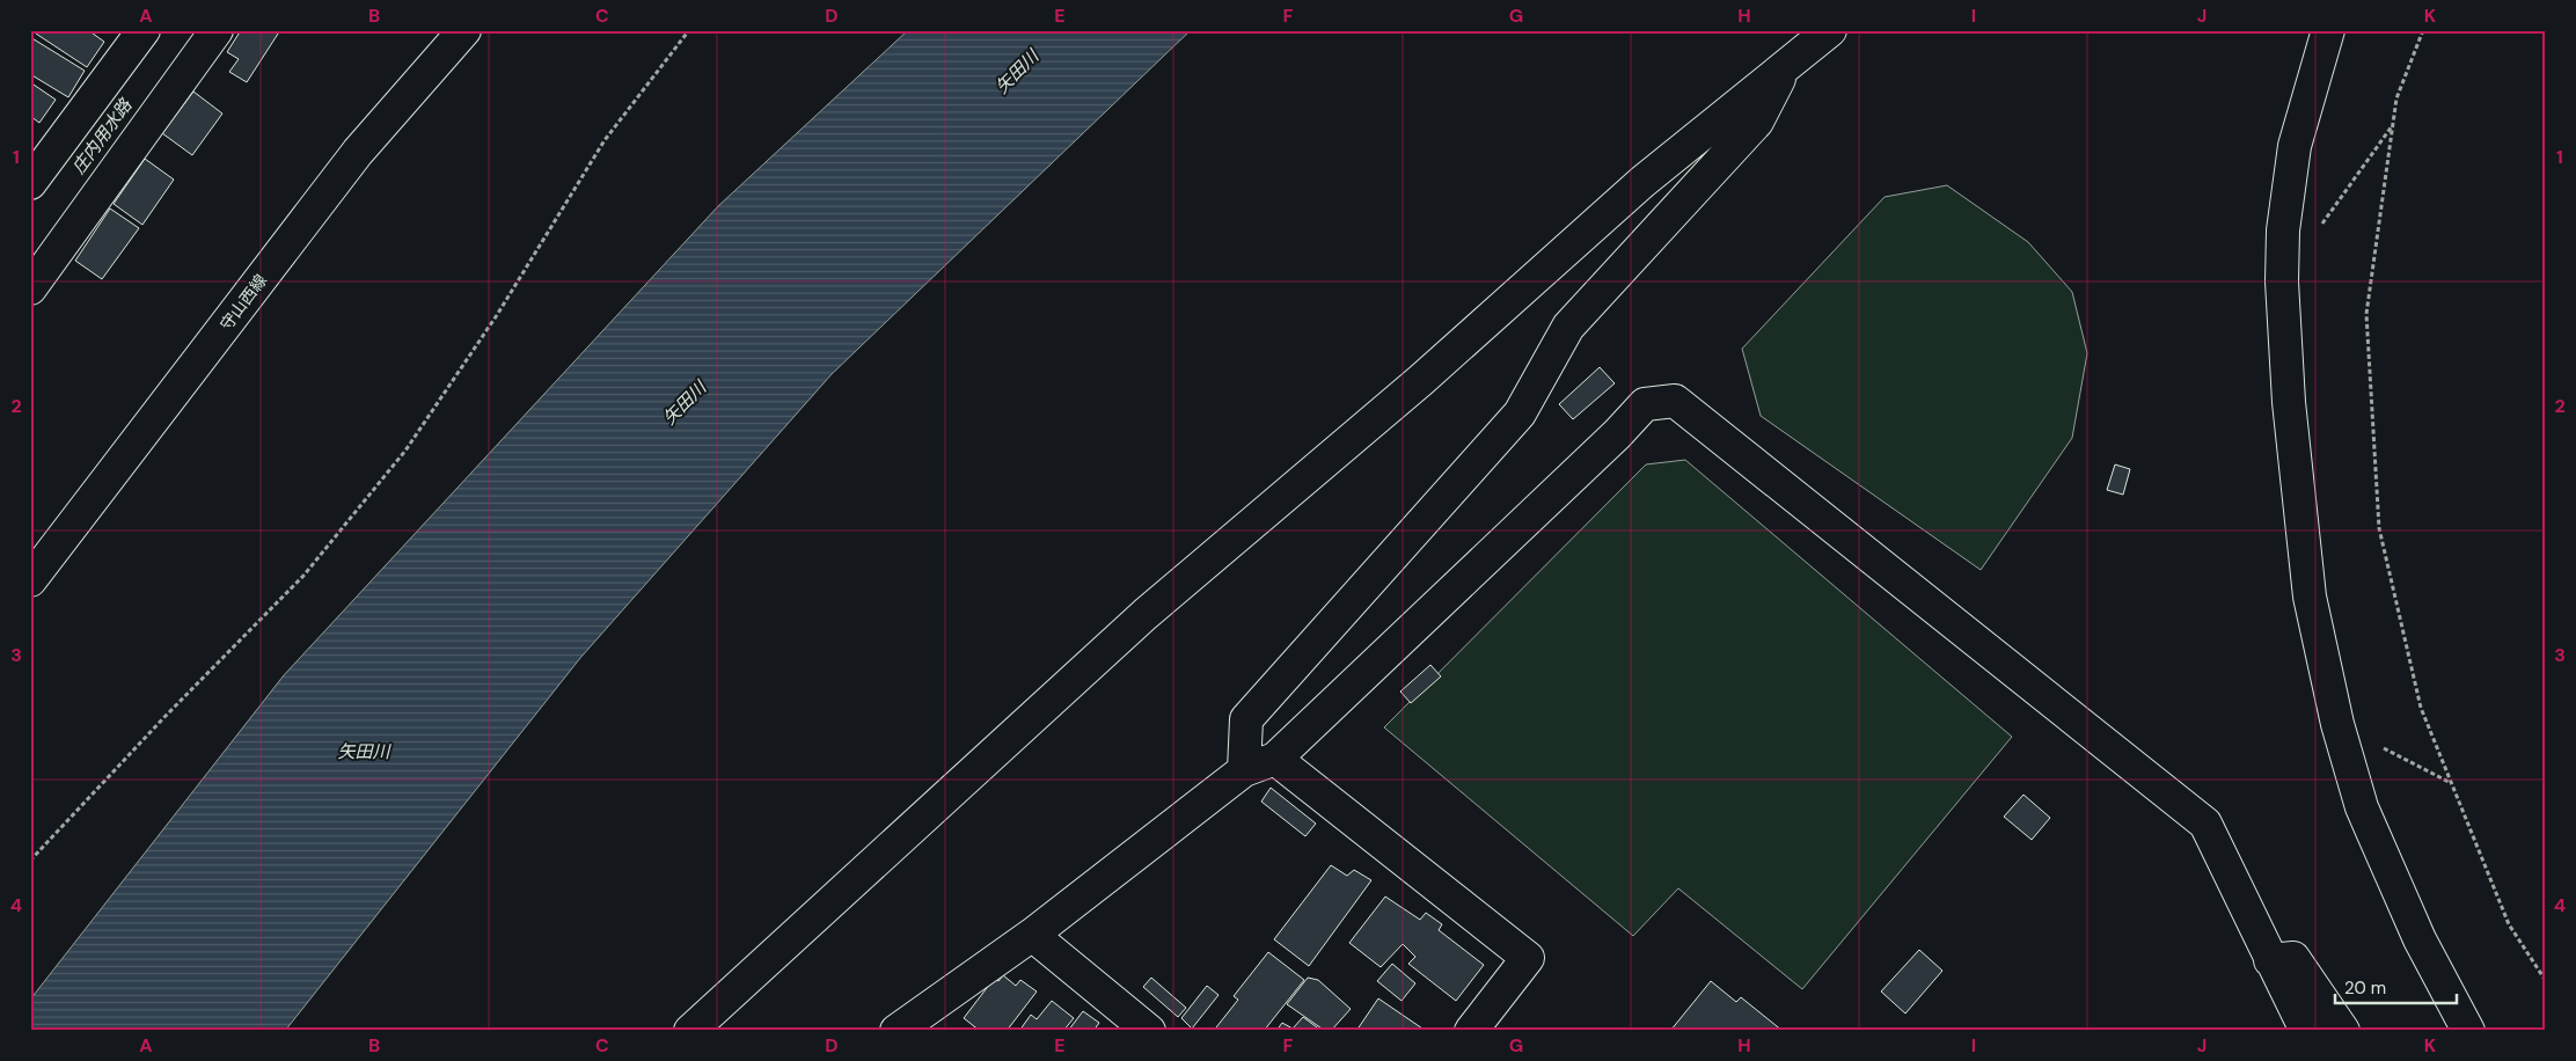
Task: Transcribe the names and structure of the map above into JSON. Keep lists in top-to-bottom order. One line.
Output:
{"streets":{"street":["守山西線"]},"water":["矢田川","庄内用水路"],"scale_bar":"20 m","grid":{"columns":["A","B","C","D","E","F","G","H","I","J","K"],"rows":["1","2","3","4"]}}
